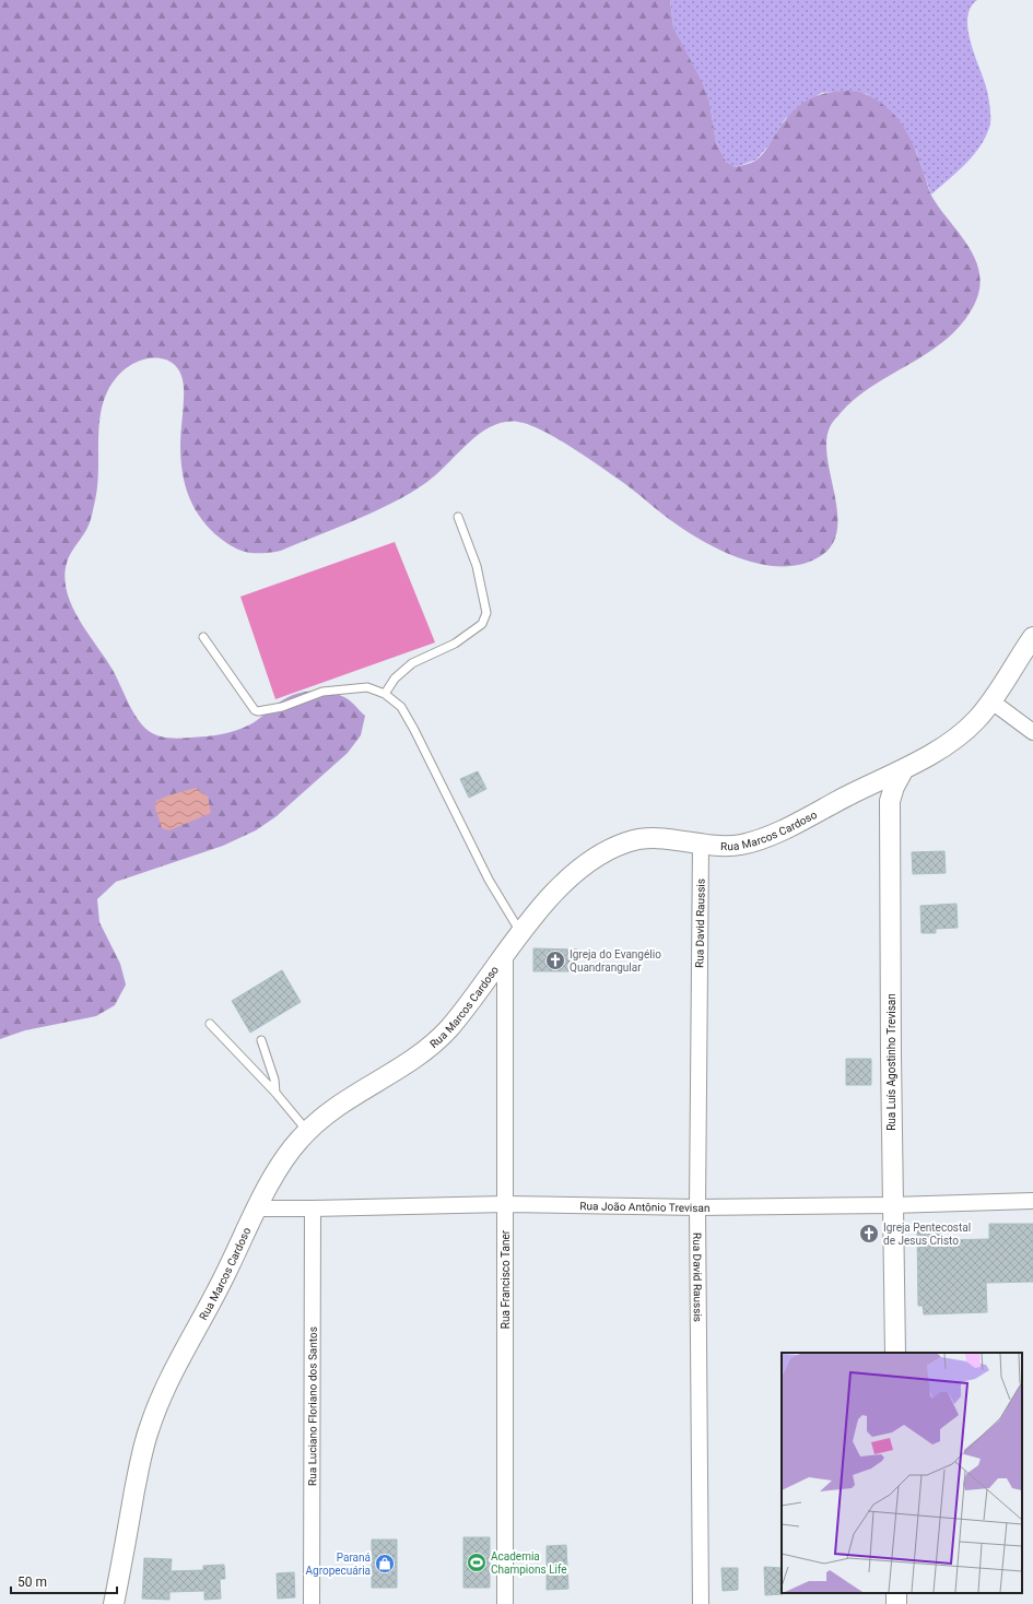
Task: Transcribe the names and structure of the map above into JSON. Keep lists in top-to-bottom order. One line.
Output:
{"streets":{"street":["Rua Marcos Cardoso","Rua David Raussis","Rua Luís Agostinho Trevisan","Rua João Antônio Trevisan","Rua Francisco Taner","Rua Luciano Floriano dos Santos"]},"crossings":[["Rua Marcos Cardoso","Rua David Raussis"],["Rua Marcos Cardoso","Rua Luís Agostinho Trevisan"],["Rua Marcos Cardoso","Rua João Antônio Trevisan"],["Rua Marcos Cardoso","Rua Francisco Taner"],["Rua David Raussis","Rua João Antônio Trevisan"],["Rua Luís Agostinho Trevisan","Rua João Antônio Trevisan"],["Rua João Antônio Trevisan","Rua Francisco Taner"],["Rua João Antônio Trevisan","Rua Luciano Floriano dos Santos"]],"places":{"church":["Igreja do Evangélio Quandrangular","Igreja Pentecostal de Jesus Cristo"],"sports":["Academia Champions Life"],"shop":["Paraná Agropecuária"]},"scale_bar":"50 m"}
